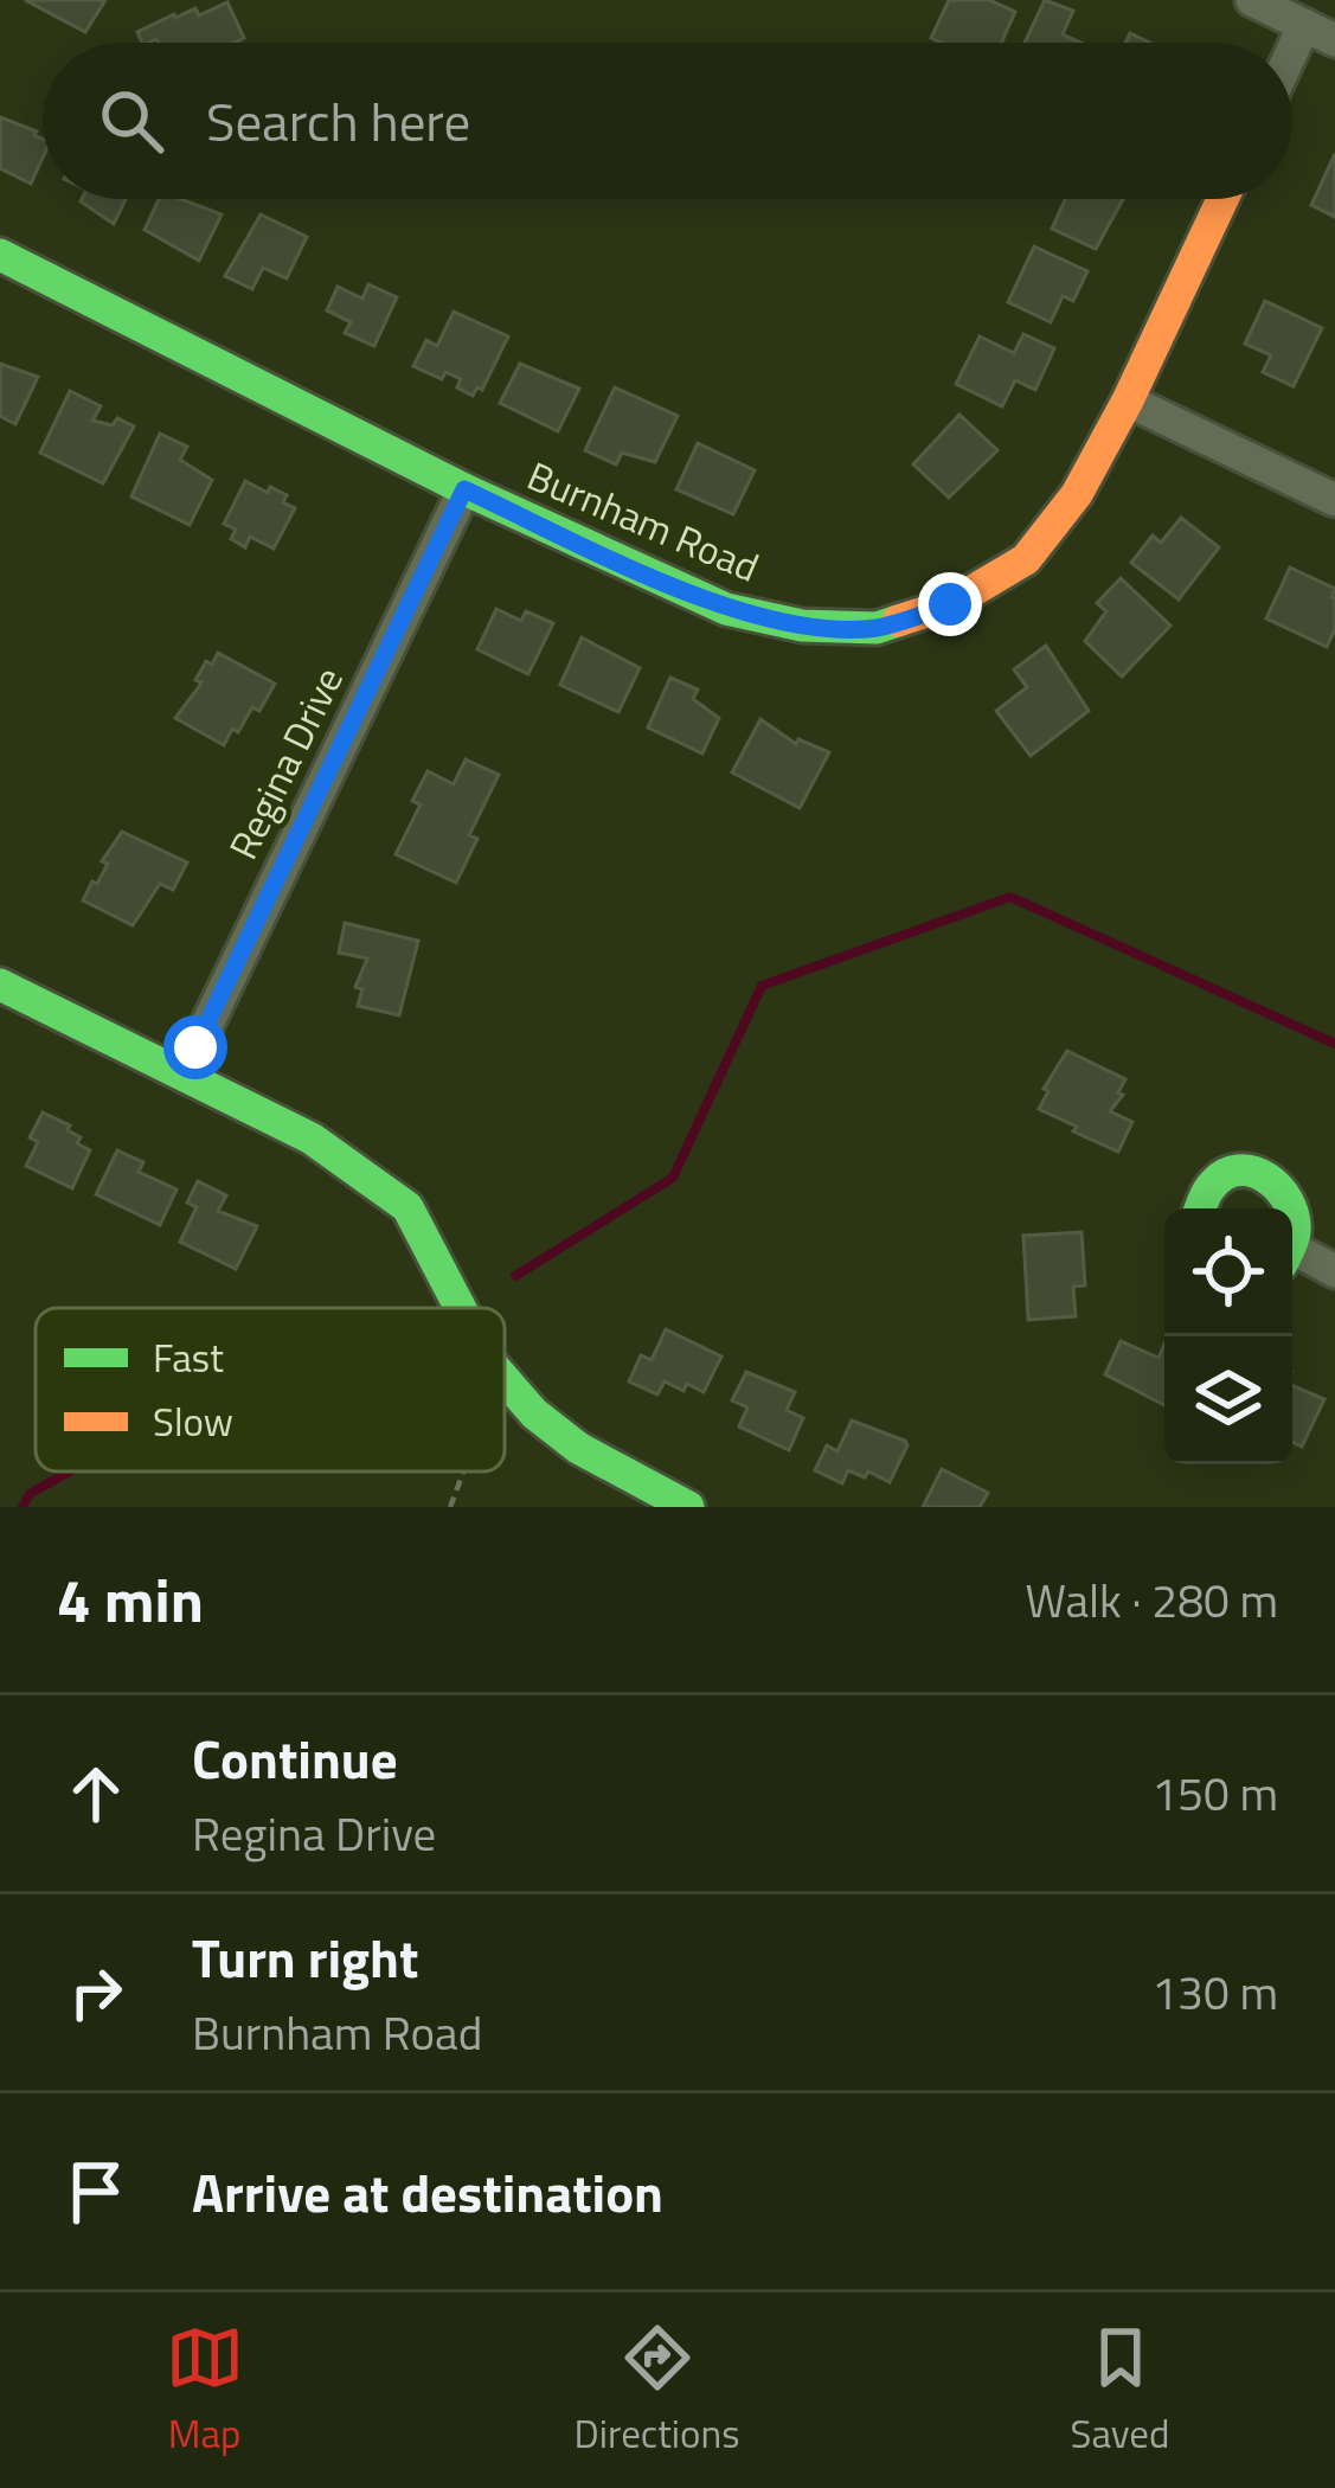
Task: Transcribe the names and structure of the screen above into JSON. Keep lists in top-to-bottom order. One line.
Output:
{"streets":{"street":["Burnham Road","Regina Drive"]},"crossings":[["Burnham Road","Regina Drive"]],"legend":["Fast","Slow"],"page":{"search":"Search here","heading":["4 min","Walk · 280 m"],"list":[["Continue","Regina Drive","150 m"],["Turn right","Burnham Road","130 m"],"Arrive at destination"],"nav":["Map","Directions","Saved"]}}
